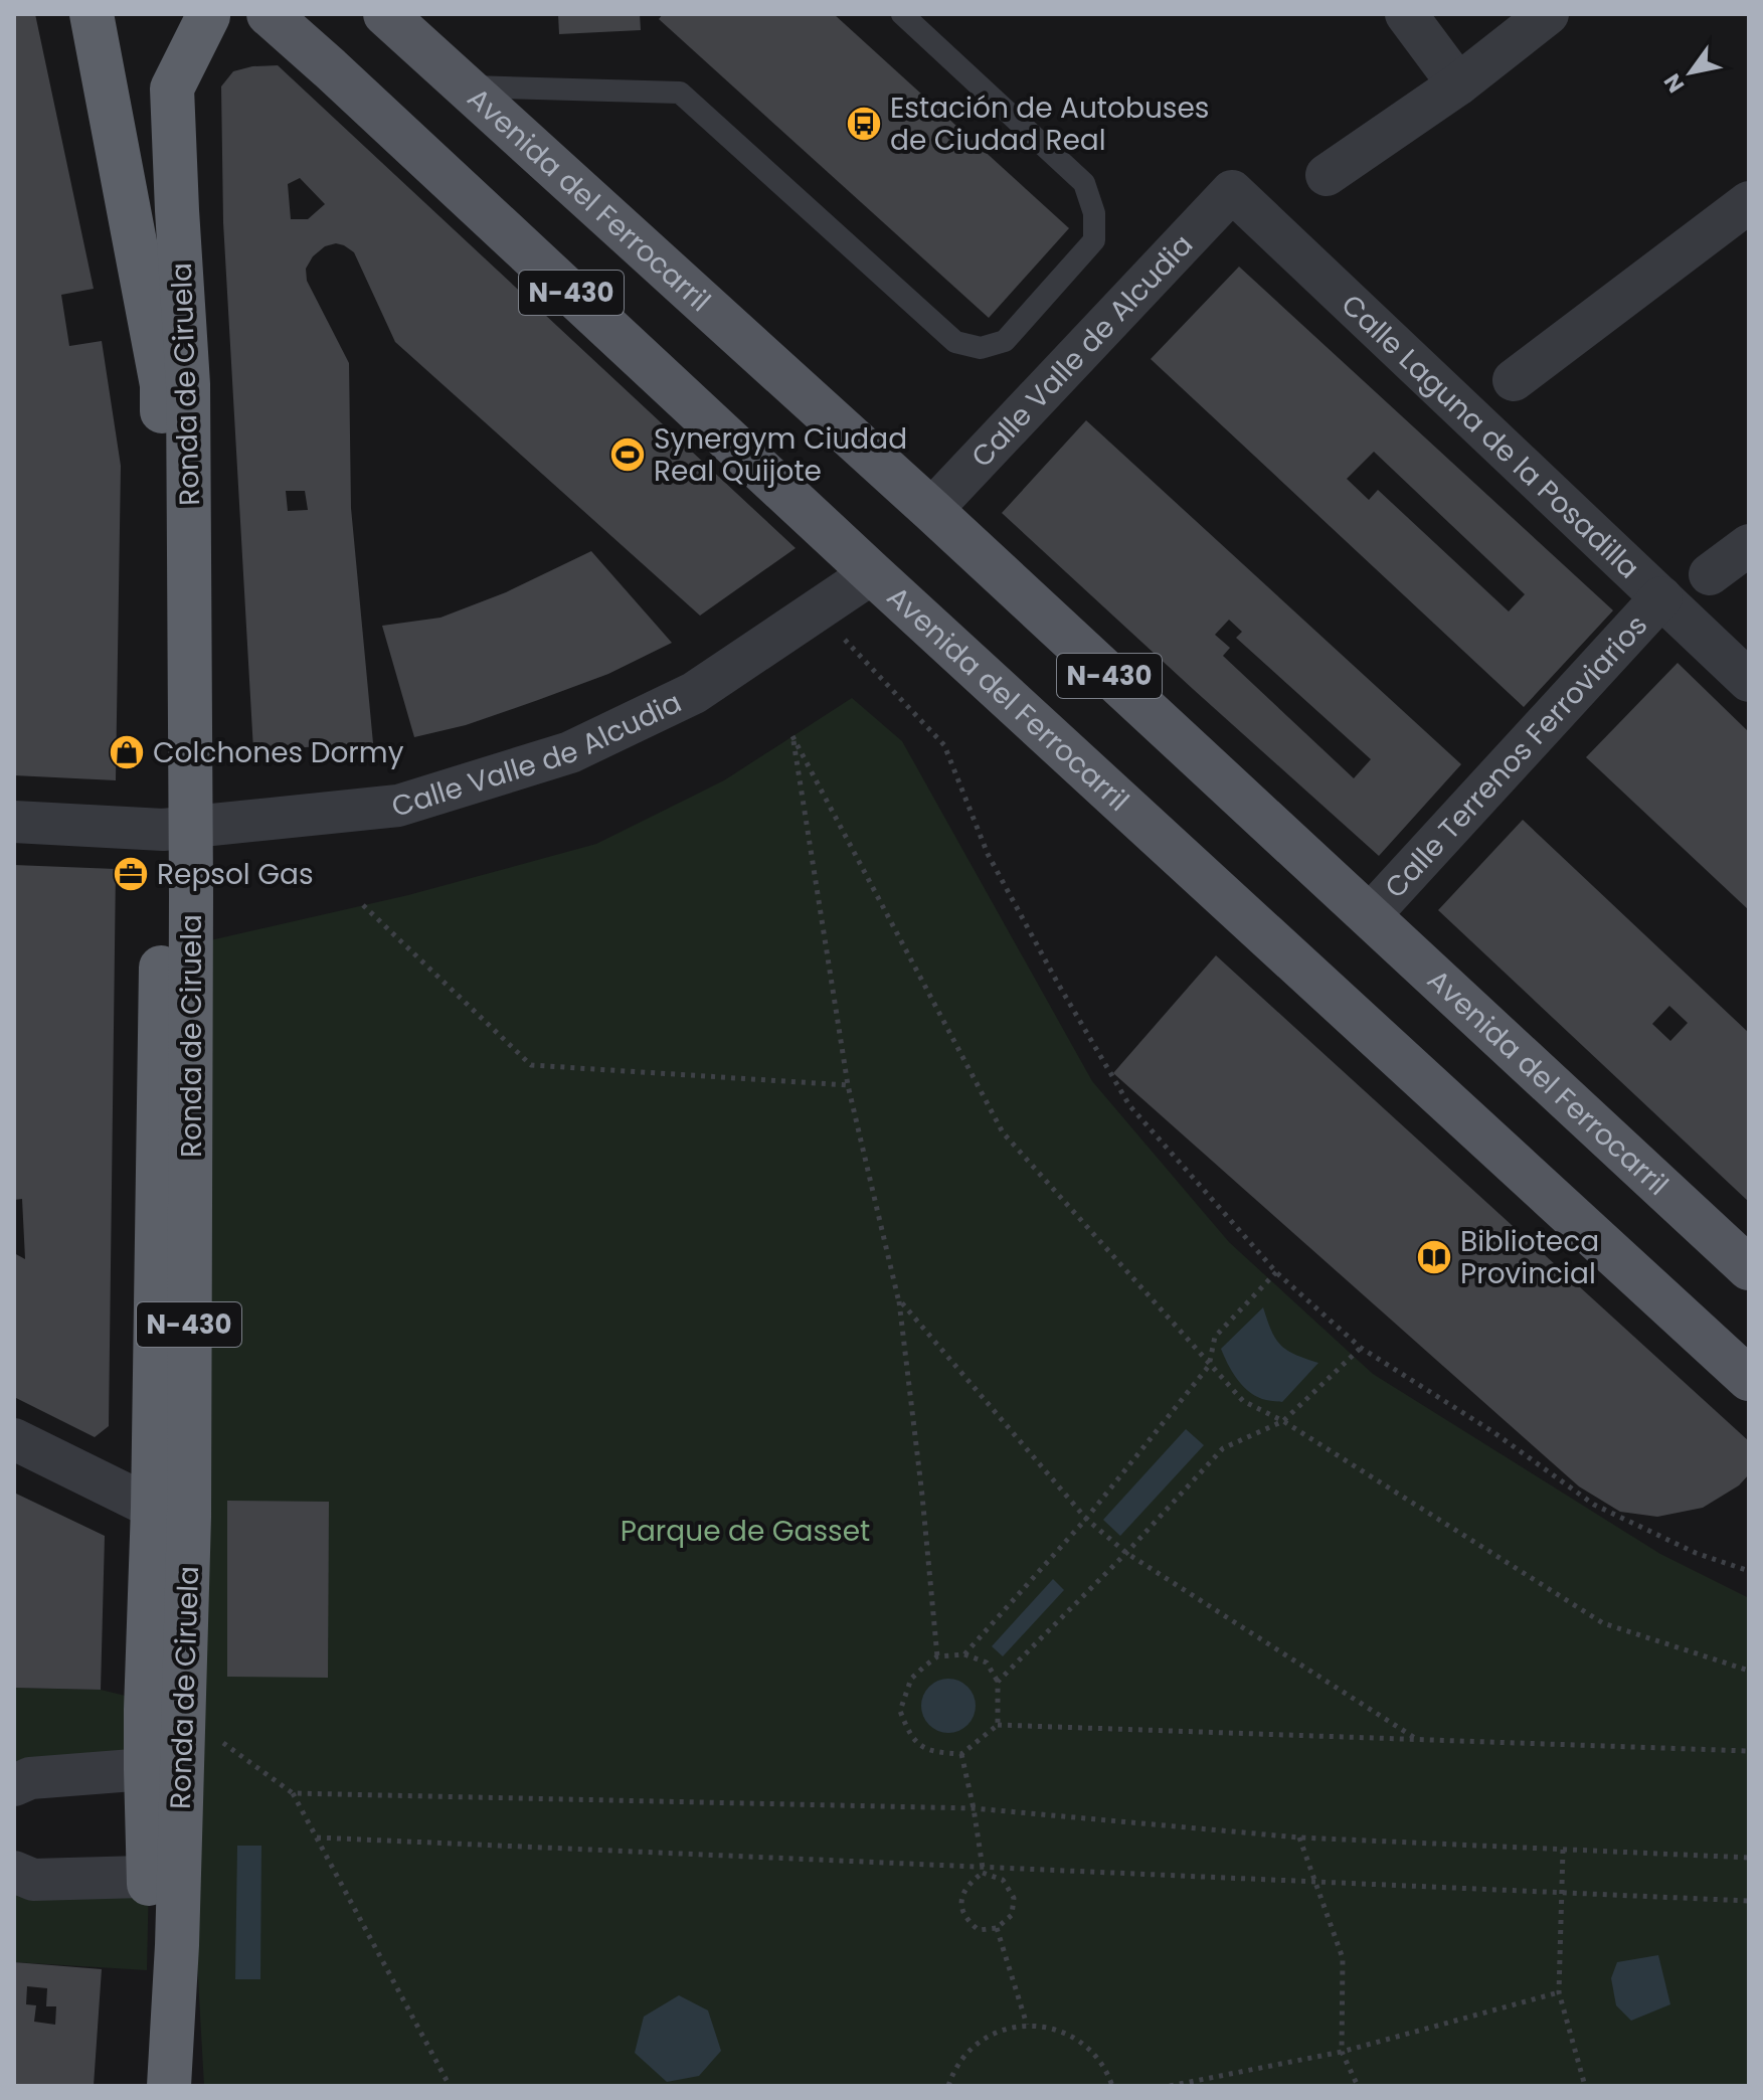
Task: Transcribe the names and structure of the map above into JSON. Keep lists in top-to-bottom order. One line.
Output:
{"streets":{"highway":["N-430","Ronda de Ciruela"],"main road":["Avenida del Ferrocarril"],"street":["Calle Valle de Alcudia","Calle Laguna de la Posadilla","Calle Terrenos Ferroviarios"]},"crossings":[["Avenida del Ferrocarril","Calle Valle de Alcudia"],["Avenida del Ferrocarril","Calle Terrenos Ferroviarios"],["N-430","Ronda de Ciruela"],["Calle Valle de Alcudia","Ronda de Ciruela"],["Calle Valle de Alcudia","Calle Laguna de la Posadilla"],["Calle Laguna de la Posadilla","Calle Terrenos Ferroviarios"]],"parks":["Parque de Gasset"],"places":{"bus stop":["Estación de Autobuses de Ciudad Real"],"sports":["Synergym Ciudad Real Quijote"],"shop":["Colchones Dormy"],"office":["Repsol Gas"],"library":["Biblioteca Provincial"]},"north":"bottom left"}
